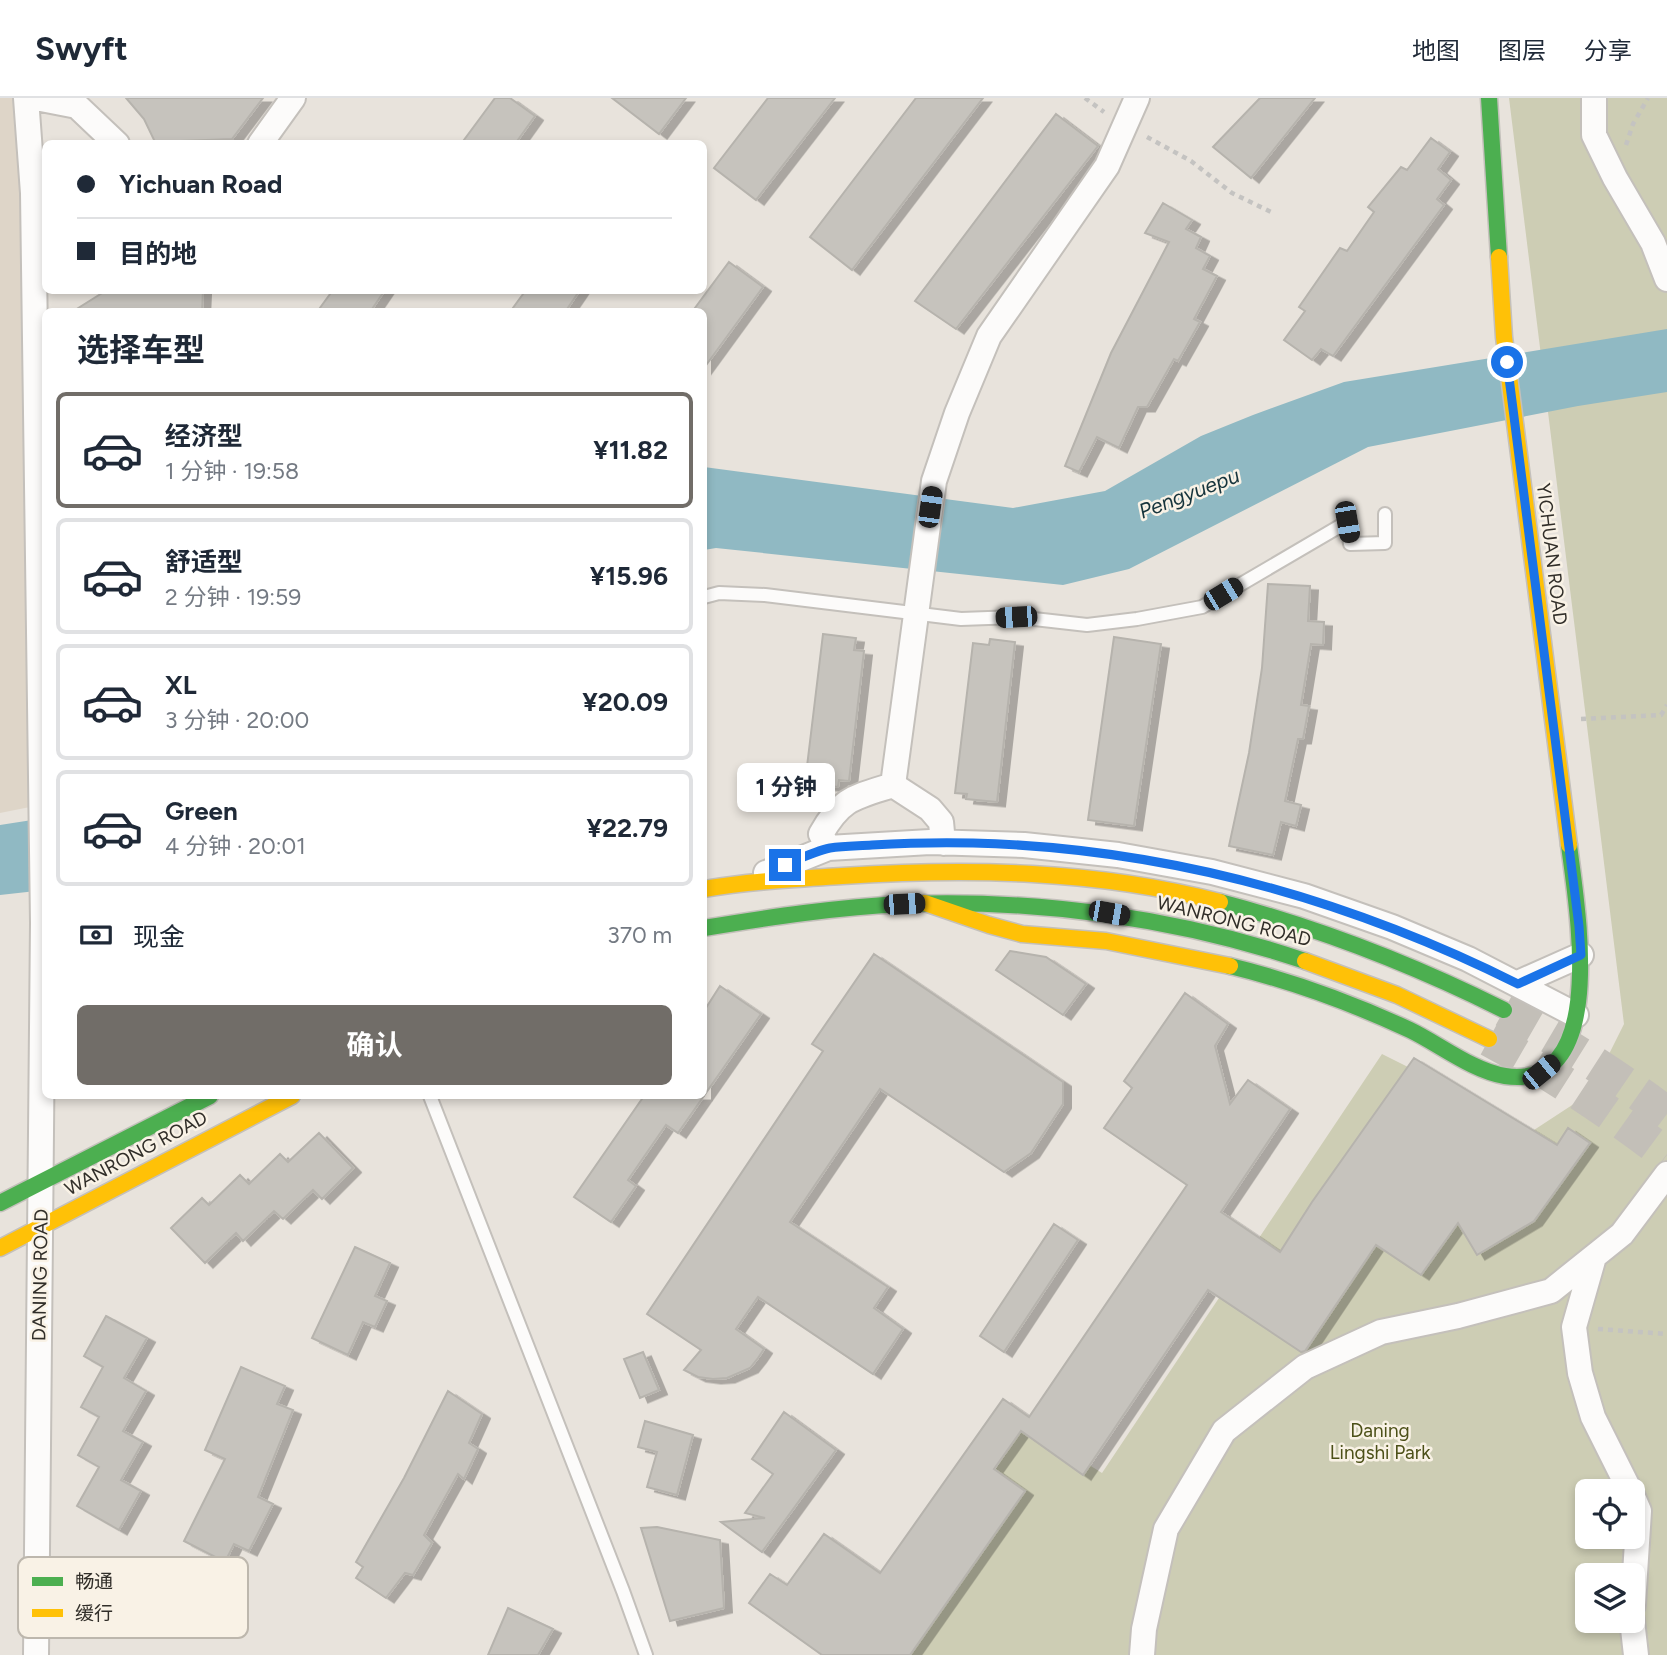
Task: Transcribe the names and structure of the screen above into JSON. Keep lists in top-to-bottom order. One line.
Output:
{"streets":{"main road":["YICHUAN ROAD","WANRONG ROAD"],"street":["DANING ROAD"]},"crossings":[["YICHUAN ROAD","WANRONG ROAD"],["WANRONG ROAD","DANING ROAD"]],"water":["Pengyuepu"],"parks":["Daning Lingshi Park"],"legend":["畅通","缓行"],"page":{"header":"Swyft","nav":["地图","图层","分享"],"banner":["Yichuan Road","目的地"],"heading":"选择车型","list":[{"name":"经济型","note":"1 分钟 · 19:58","value":"¥11.82"},{"name":"舒适型","note":"2 分钟 · 19:59","value":"¥15.96"},{"name":"XL","note":"3 分钟 · 20:00","value":"¥20.09"},{"name":"Green","note":"4 分钟 · 20:01","value":"¥22.79"}],"bubble":"1 分钟","pay":["现金","370 m"],"buttons":"确认"}}
